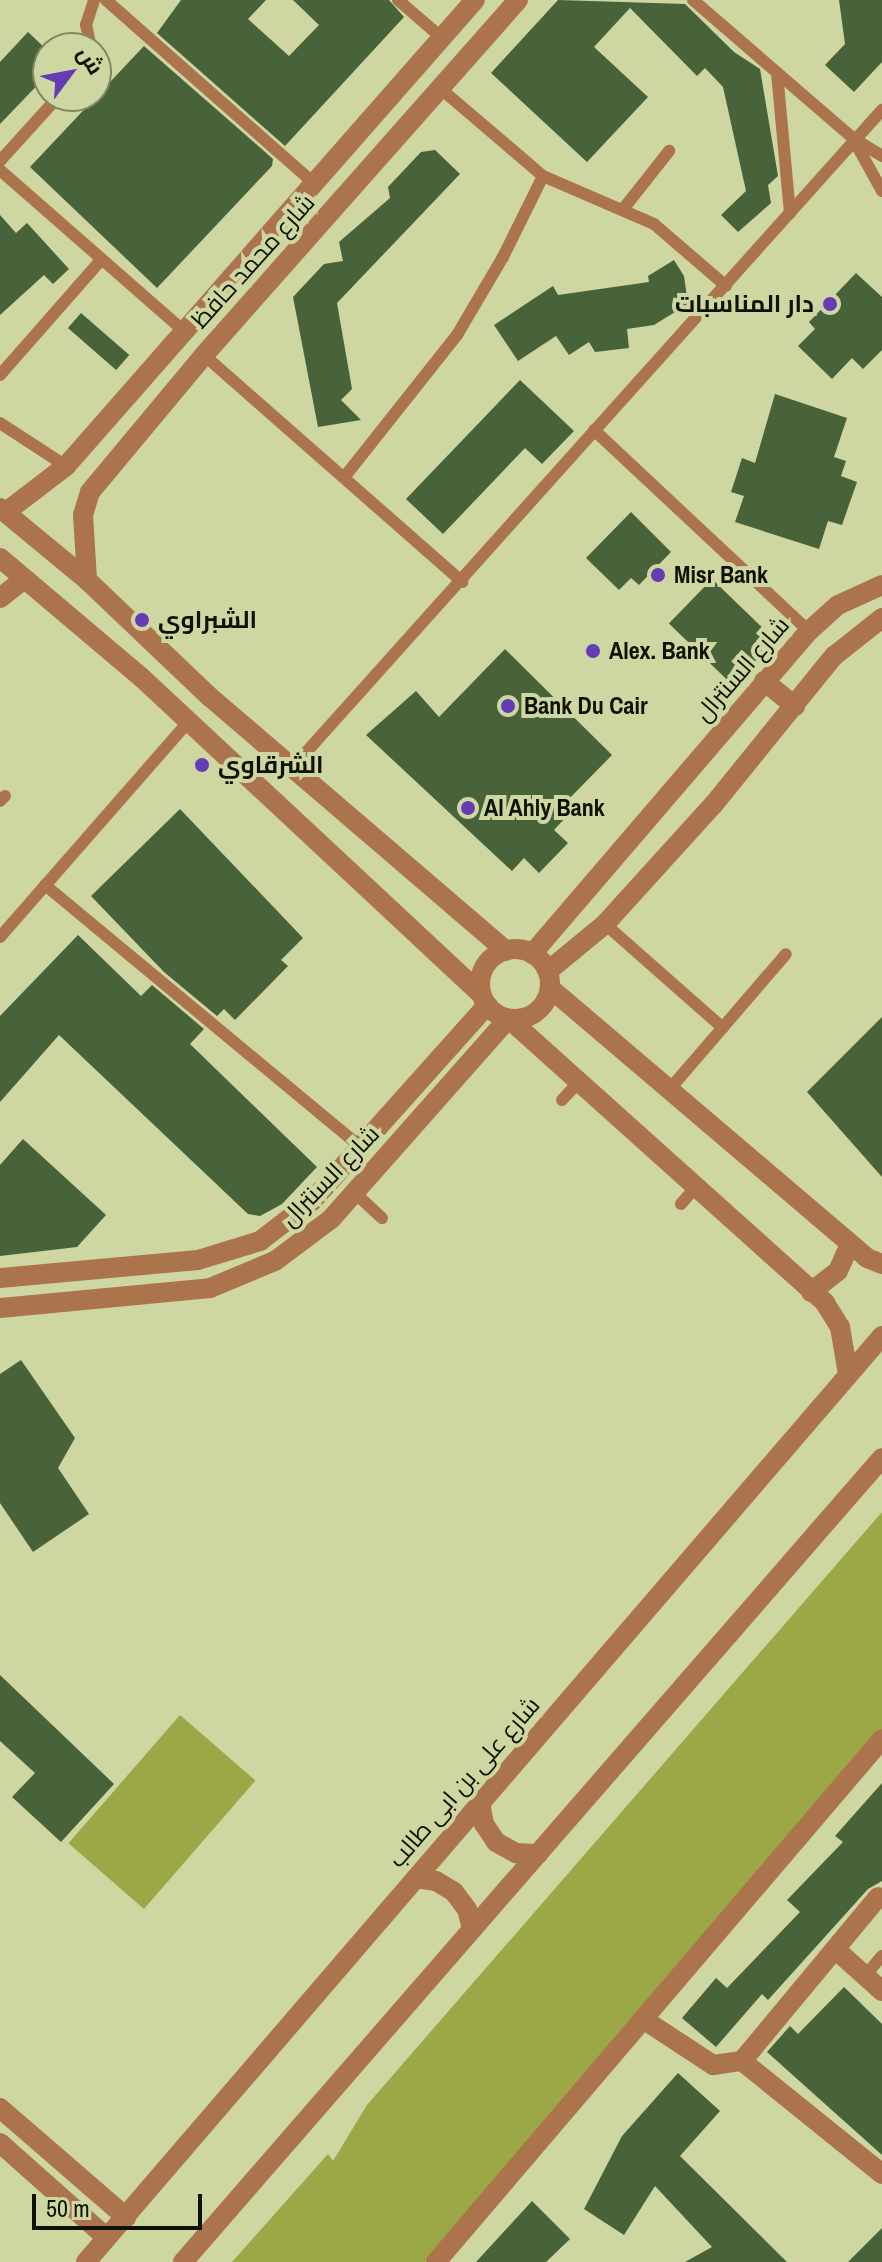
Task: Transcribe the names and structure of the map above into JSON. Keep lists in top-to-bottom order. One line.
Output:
{"streets":{"street":["شارع محمد حافظ","شارع السنترال","شارع على بن ابى طالب"]},"places":["دار المناسبات","Misr Bank","الشبراوي","Alex. Bank","Bank Du Cair","الشرقاوي","Al Ahly Bank"],"scale_bar":"50 m","north":"top right"}
